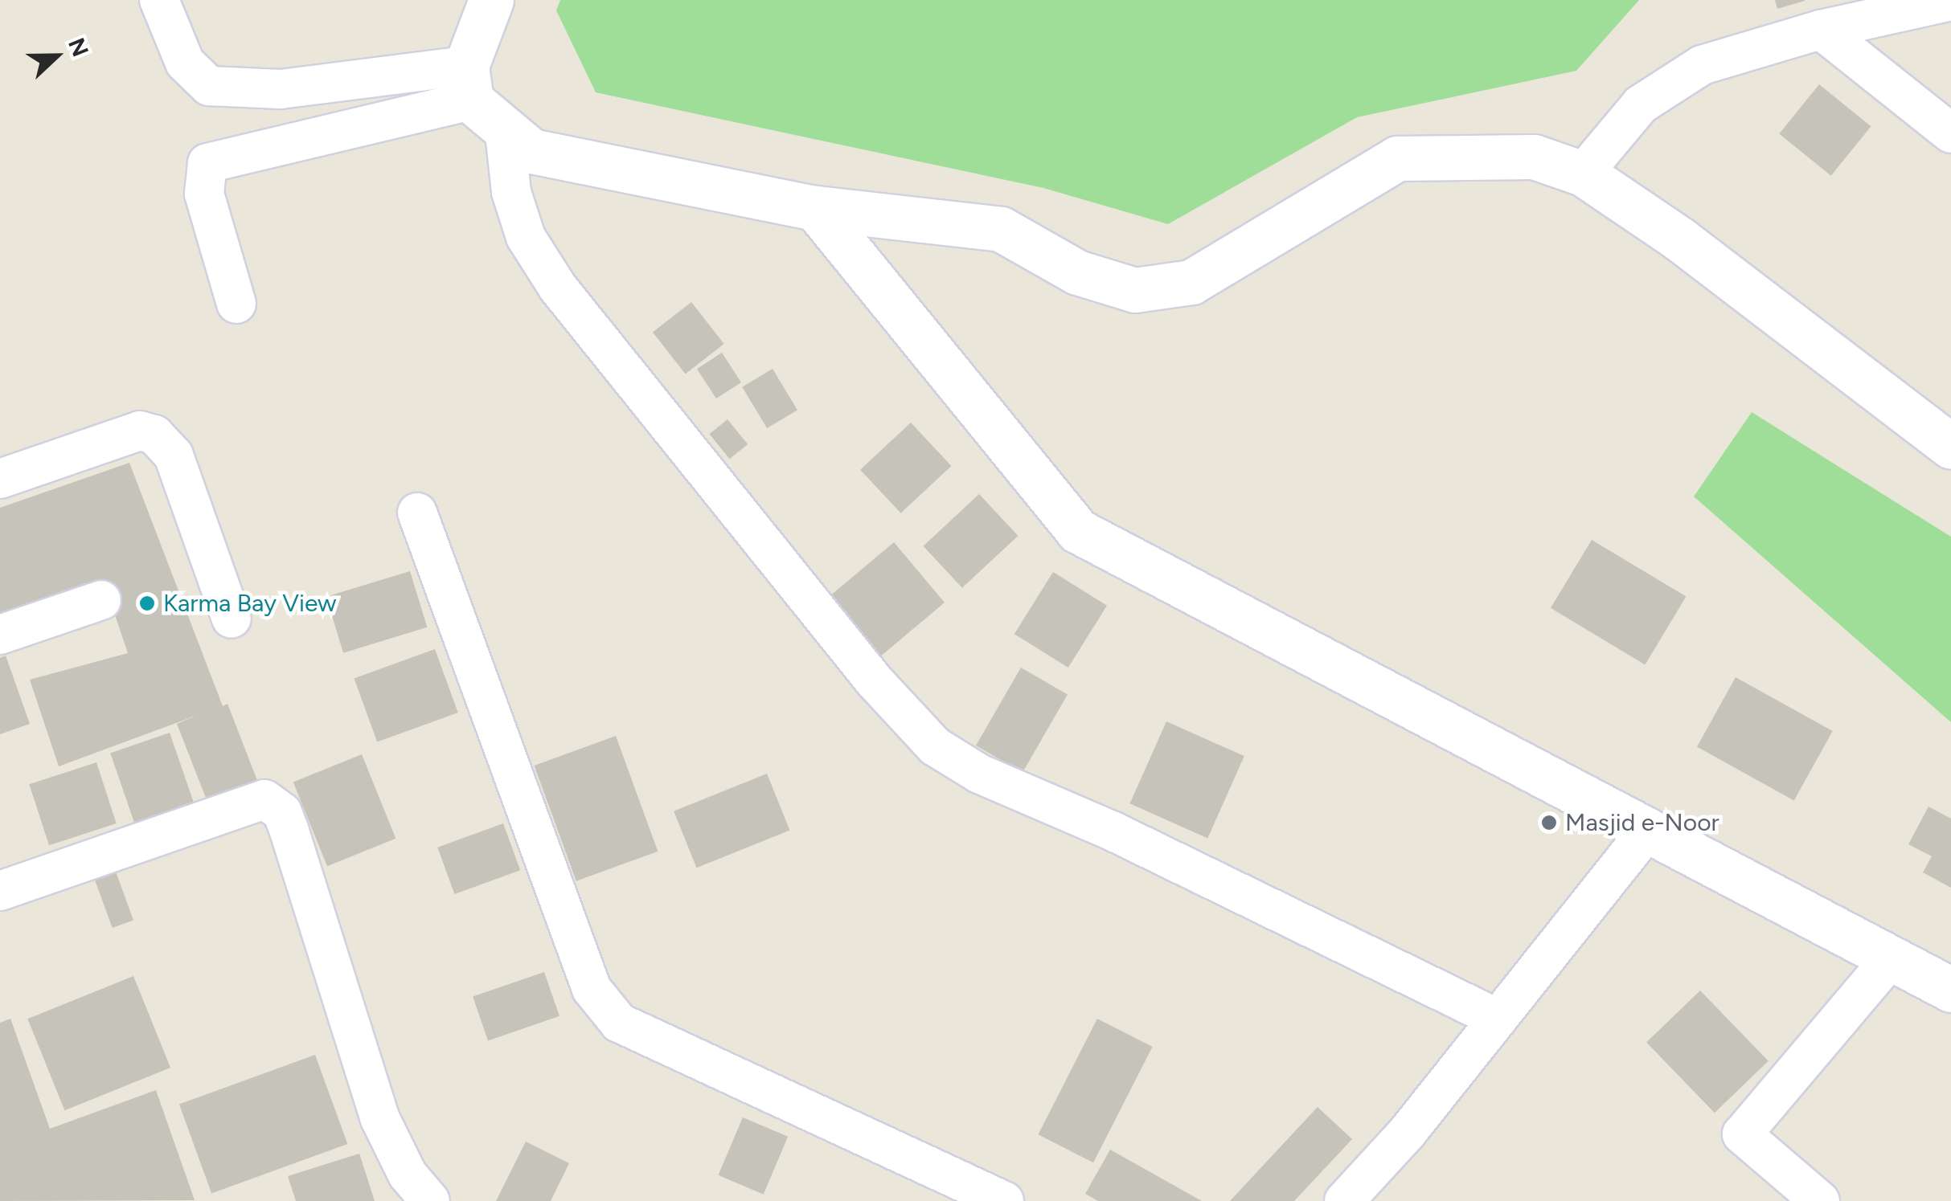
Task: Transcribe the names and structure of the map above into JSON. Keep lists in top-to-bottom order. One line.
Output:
{"places":["Karma Bay View","Masjid e-Noor"],"north":"right"}
